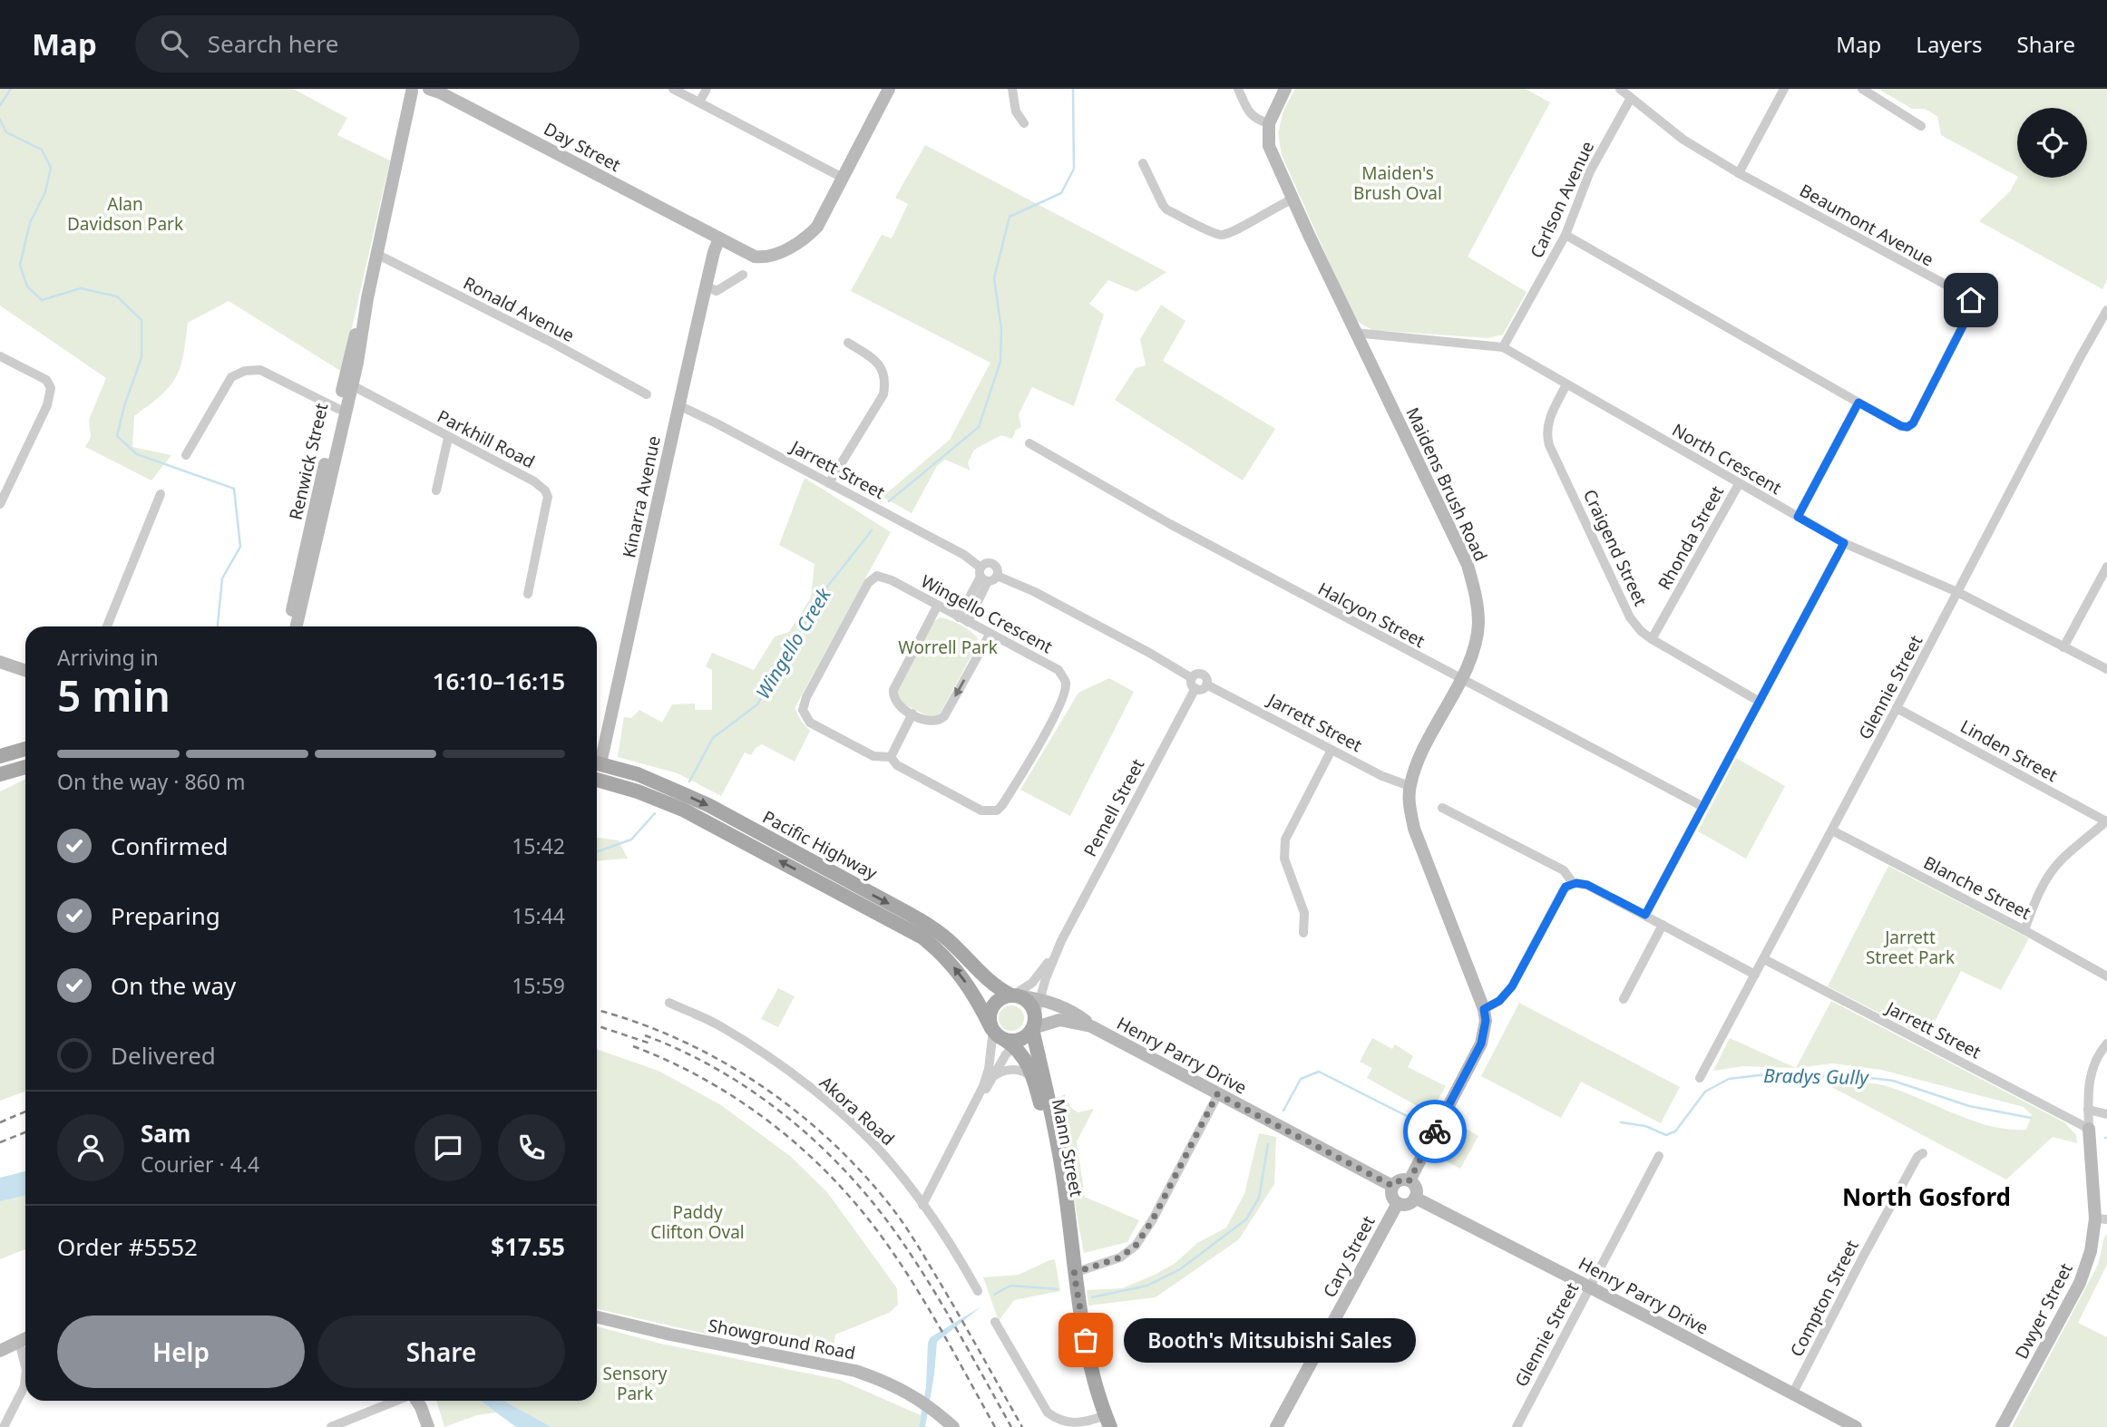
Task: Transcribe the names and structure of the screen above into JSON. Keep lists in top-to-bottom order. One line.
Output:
{"streets":{"main road":["Pacific Highway","Mann Street"],"street":["Day Street","Carlson Avenue","Beaumont Avenue","Ronald Avenue","Parkhill Road","North Crescent","Renwick Street","Jarrett Street","Maidens Brush Road","Kinarra Avenue","Rhonda Street","Craigend Street","Wingello Crescent","Halcyon Street","Glennie Street","Linden Street","Pemell Street","Blanche Street","Henry Parry Drive","Akora Road","Cary Street","Compton Street","Dwyer Street","Showground Road"]},"crossings":[["Day Street","Kinarra Avenue"],["Carlson Avenue","Beaumont Avenue"],["Carlson Avenue","North Crescent"],["Ronald Avenue","Renwick Street"],["Parkhill Road","Renwick Street"],["North Crescent","Maidens Brush Road"],["North Crescent","Rhonda Street"],["North Crescent","Craigend Street"],["North Crescent","Glennie Street"],["Jarrett Street","Maidens Brush Road"],["Jarrett Street","Kinarra Avenue"],["Jarrett Street","Glennie Street"],["Jarrett Street","Pemell Street"],["Jarrett Street","Dwyer Street"],["Maidens Brush Road","Halcyon Street"],["Rhonda Street","Craigend Street"],["Glennie Street","Linden Street"],["Glennie Street","Blanche Street"],["Glennie Street","Henry Parry Drive"],["Pemell Street","Pacific Highway"],["Pemell Street","Henry Parry Drive"],["Pemell Street","Mann Street"],["Pacific Highway","Henry Parry Drive"],["Pacific Highway","Mann Street"],["Henry Parry Drive","Mann Street"],["Henry Parry Drive","Cary Street"],["Henry Parry Drive","Compton Street"]],"districts":["North Gosford"],"water":["Wingello Creek","Bradys Gully"],"parks":["Maiden's Brush Oval","Alan Davidson Park","Worrell Park","Jarrett Street Park","Paddy Clifton Oval","Sensory Park"],"places":["Booth's Mitsubishi Sales"],"page":{"header":"Map","search":"Search here","nav":["Map","Layers","Share"],"heading":["5 min","Arriving in","16:10–16:15"],"panel":["Sam","Courier · 4.4","Order #5552","$17.55"],"bar":"On the way · 860 m","list":[["Confirmed","15:42"],["Preparing","15:44"],["On the way","15:59"],"Delivered"],"buttons":["Help","Share"],"bubble":"Booth's Mitsubishi Sales"}}
